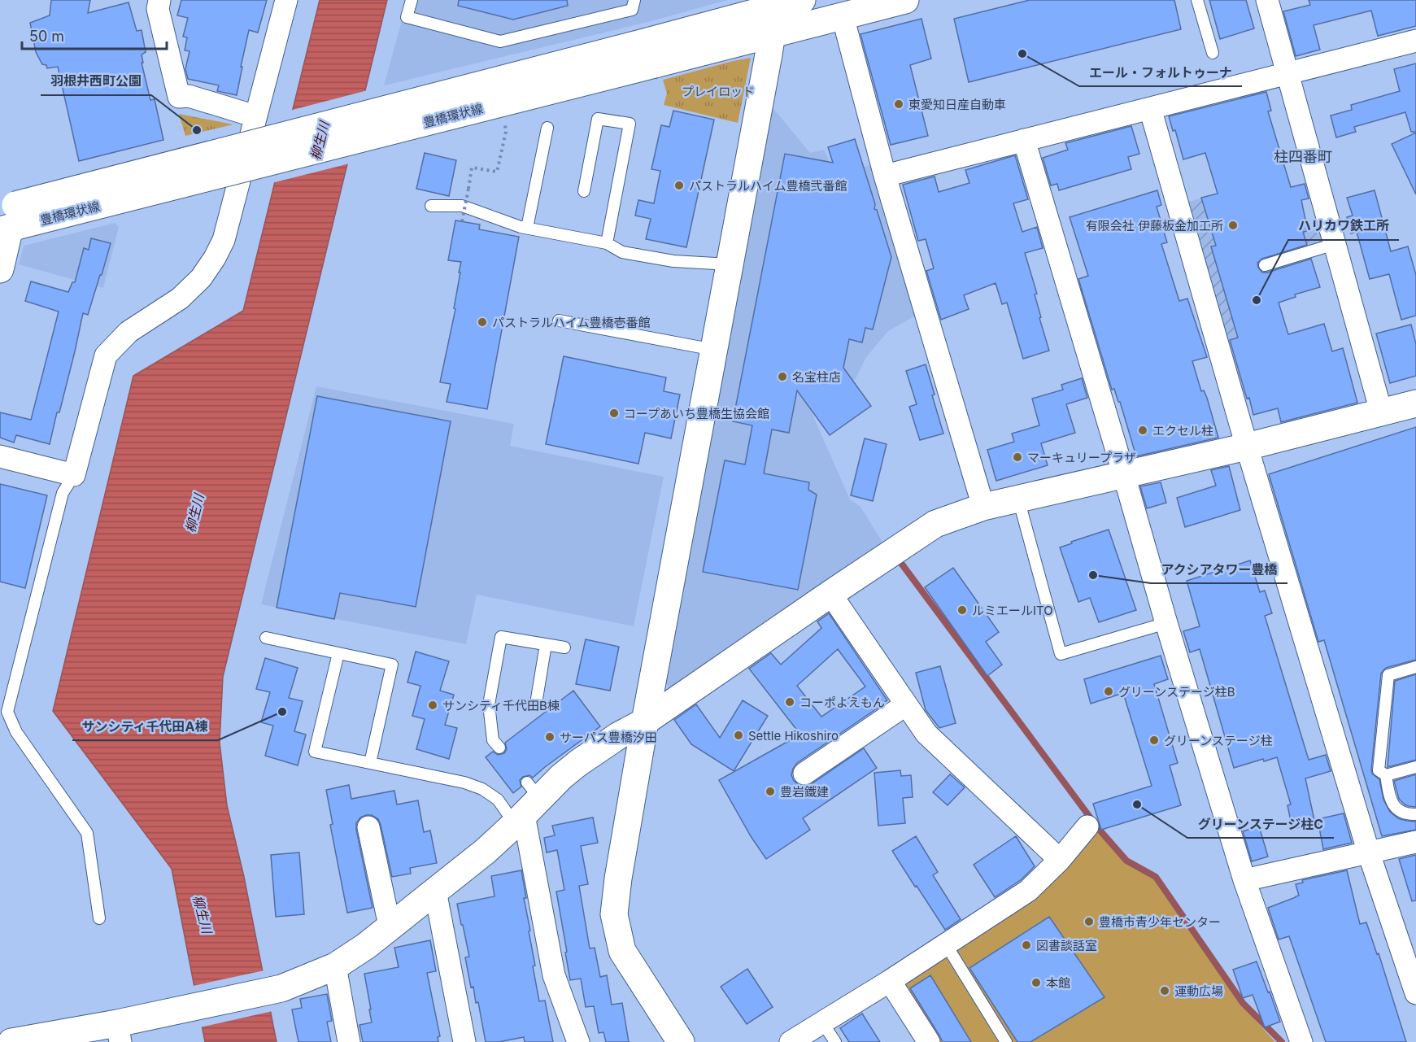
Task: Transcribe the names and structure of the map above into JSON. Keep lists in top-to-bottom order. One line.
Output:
{"streets":{"street":["豊橋環状線"]},"districts":["柱四番町"],"water":["柳生川"],"parks":["プレイロッド"],"places":["エール・フォルトゥーナ","東愛知日産自動車","羽根井西町公園","パストラルハイム豊橋弐番館","有限会社 伊藤板金加工所","ハリカワ鉄工所","パストラルハイム豊橋壱番館","名宝柱店","コープあいち豊橋生協会館","エクセル柱","マーキュリープラザ","アクシアタワー豊橋","ルミエールITO","グリーンステージ柱B","コーポよえもん","サンシティ千代田B棟","サンシティ千代田A棟","Settle Hikoshiro","サーパス豊橋汐田","グリーンステージ柱","豊岩鐵建","グリーンステージ柱C","豊橋市青少年センター","図書談話室","本館","運動広場"],"scale_bar":"50 m"}
